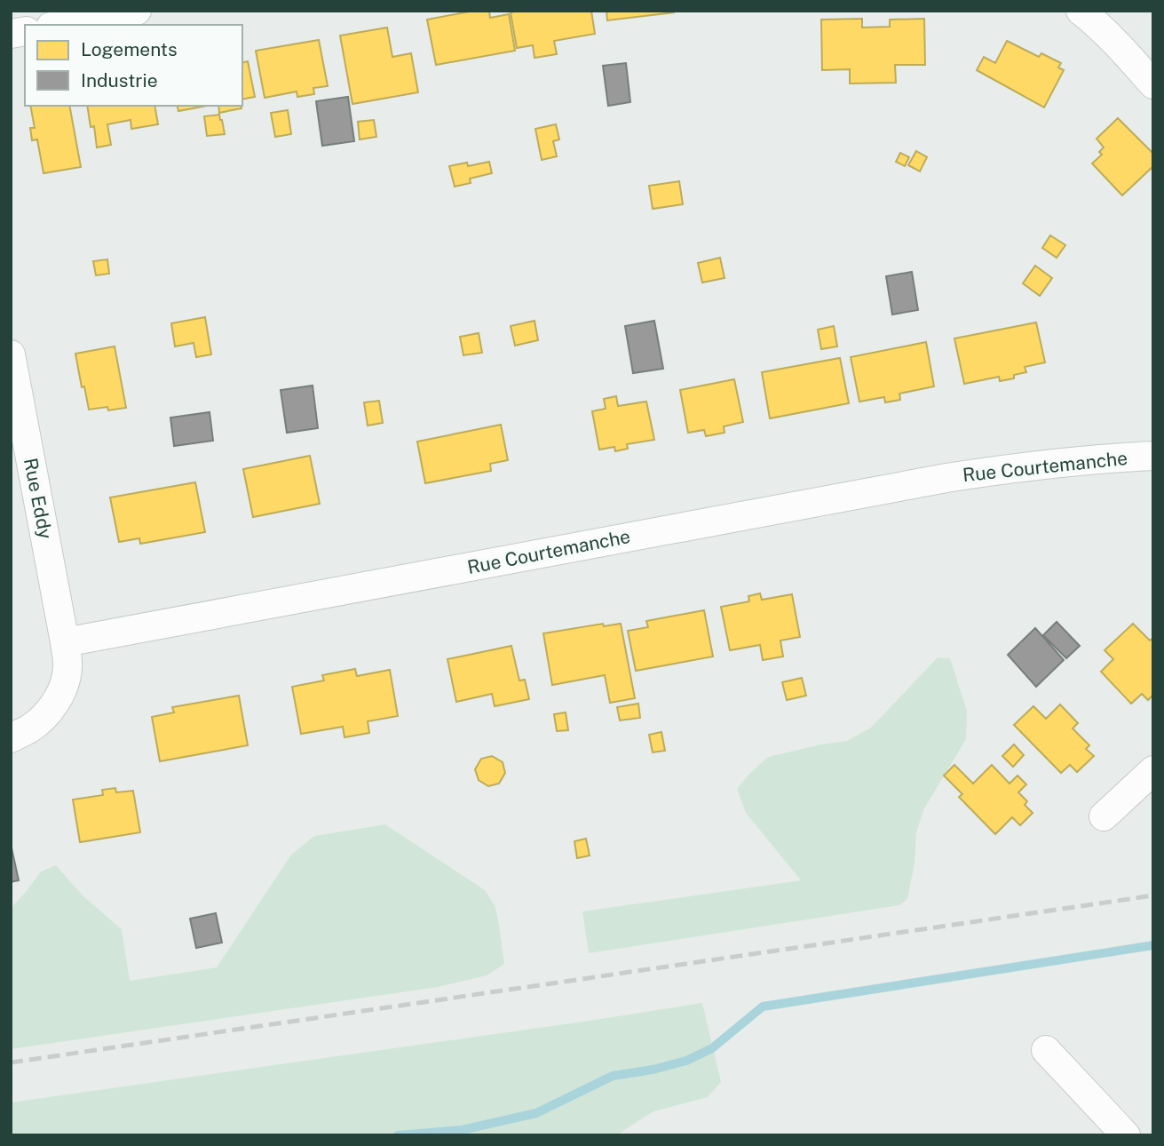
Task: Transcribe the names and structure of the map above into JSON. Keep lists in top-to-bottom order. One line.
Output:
{"streets":{"street":["Rue Courtemanche","Rue Eddy"]},"crossings":[["Rue Courtemanche","Rue Eddy"]],"legend":["Logements","Industrie"]}
